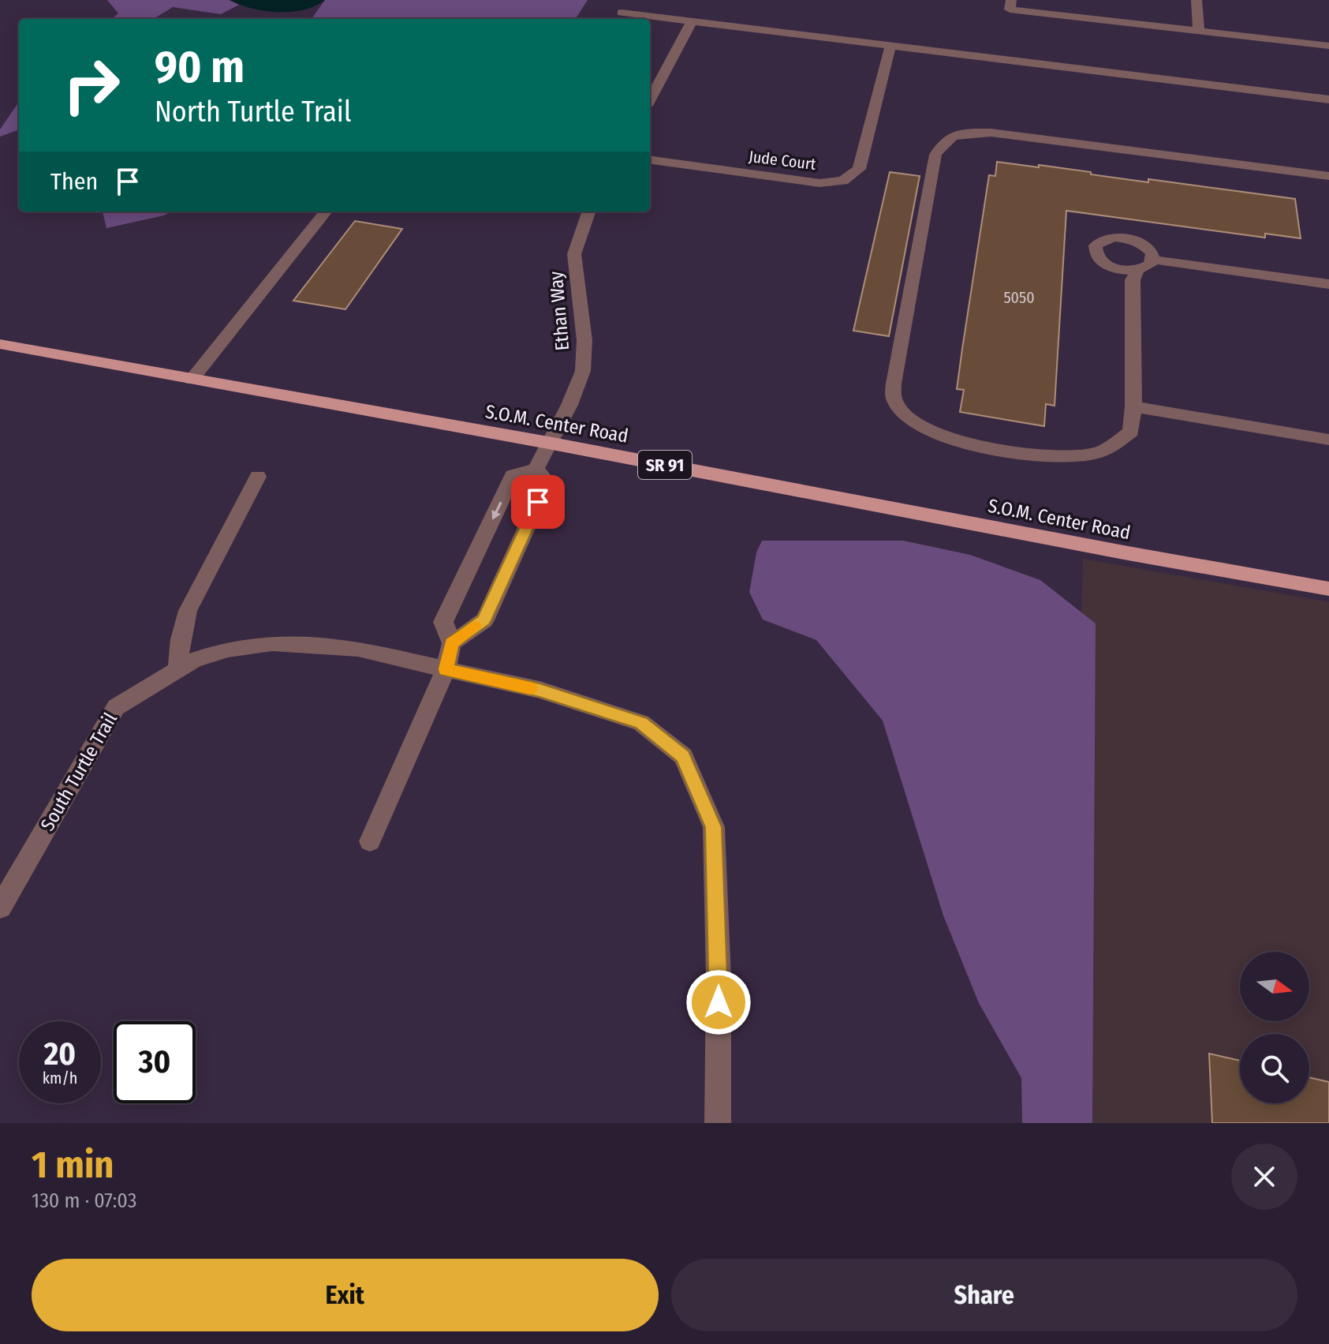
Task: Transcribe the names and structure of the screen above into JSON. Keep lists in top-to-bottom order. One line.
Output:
{"streets":{"main road":["S.O.M. Center Road","SR 91"],"street":["Jude Court","Ethan Way","South Turtle Trail"]},"crossings":[["Ethan Way","S.O.M. Center Road"]],"house_numbers":["5050"],"north":"right","page":{"turn":["90 m","North Turtle Trail"],"then":"Then","speed":"20 km/h","limit":"30","heading":["1 min","130 m · 07:03"],"buttons":["Exit","Share"]}}
